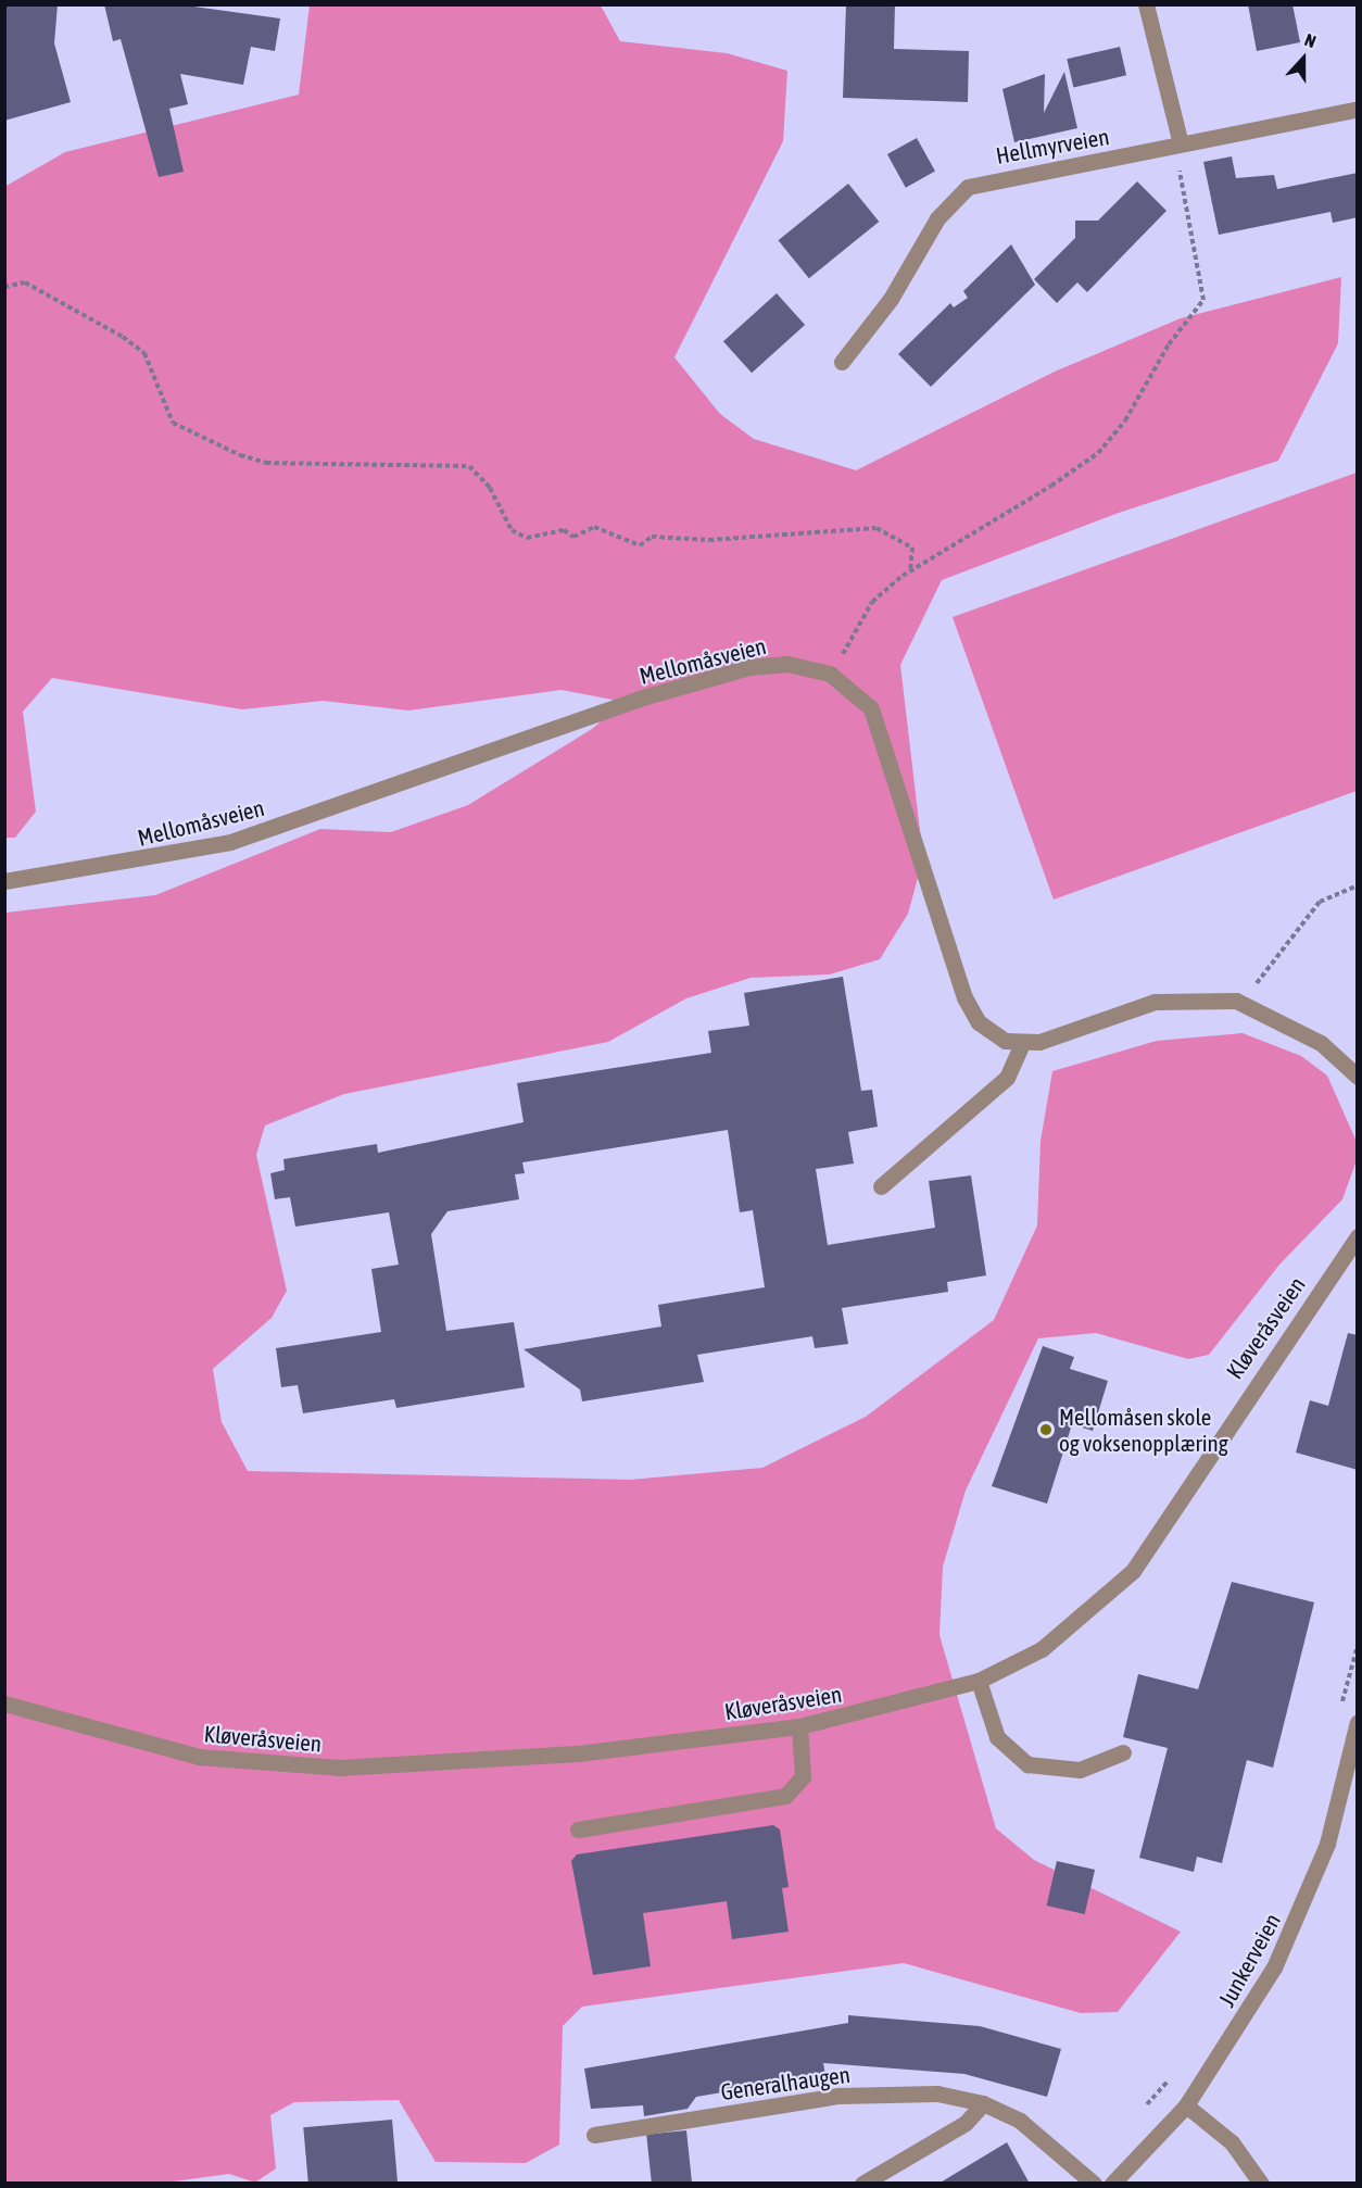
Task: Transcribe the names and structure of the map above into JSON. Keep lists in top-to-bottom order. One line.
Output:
{"streets":{"street":["Hellmyrveien","Mellomåsveien","Kløveråsveien","Junkerveien","Generalhaugen"]},"places":["Mellomåsen skole og voksenopplæring"],"north":"top"}
